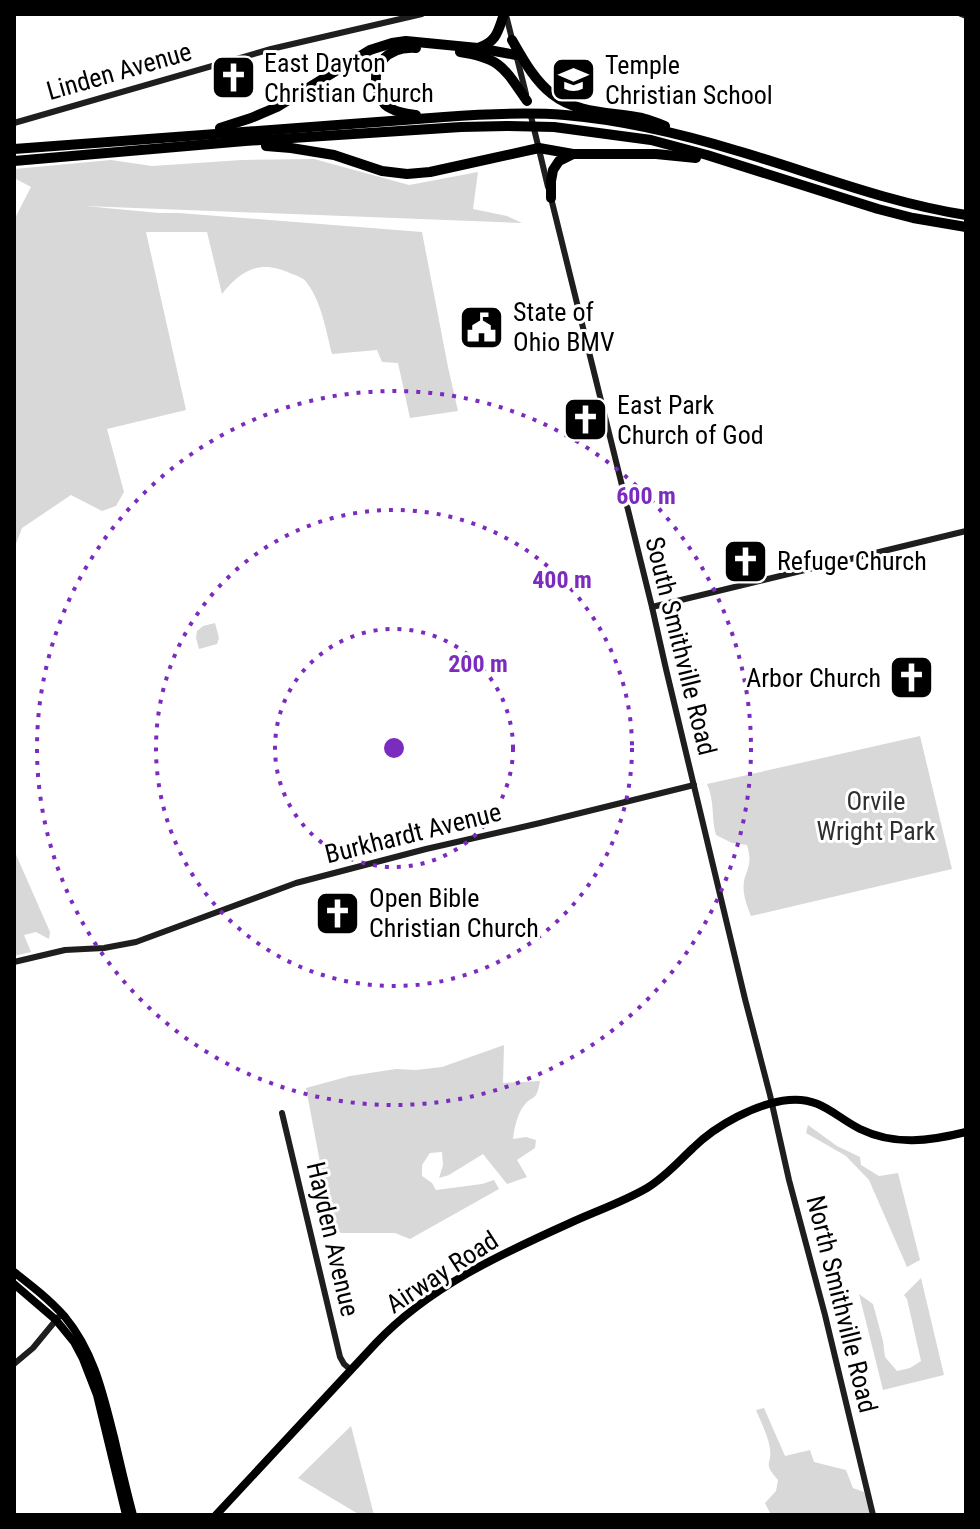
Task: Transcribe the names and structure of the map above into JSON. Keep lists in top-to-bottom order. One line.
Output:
{"streets":{"main road":["Linden Avenue","South Smithville Road","Burkhardt Avenue","Hayden Avenue","Airway Road","North Smithville Road"]},"crossings":[["South Smithville Road","Burkhardt Avenue"],["South Smithville Road","Airway Road"],["South Smithville Road","North Smithville Road"],["Hayden Avenue","Airway Road"],["Airway Road","North Smithville Road"]],"parks":["Orvile Wright Park"],"places":{"church":["East Dayton Christian Church","East Park Church of God","Refuge Church","Arbor Church","Open Bible Christian Church"],"school or university":["Temple Christian School"],"public building":["State of Ohio BMV"]},"rings":["600 m","400 m","200 m"]}
